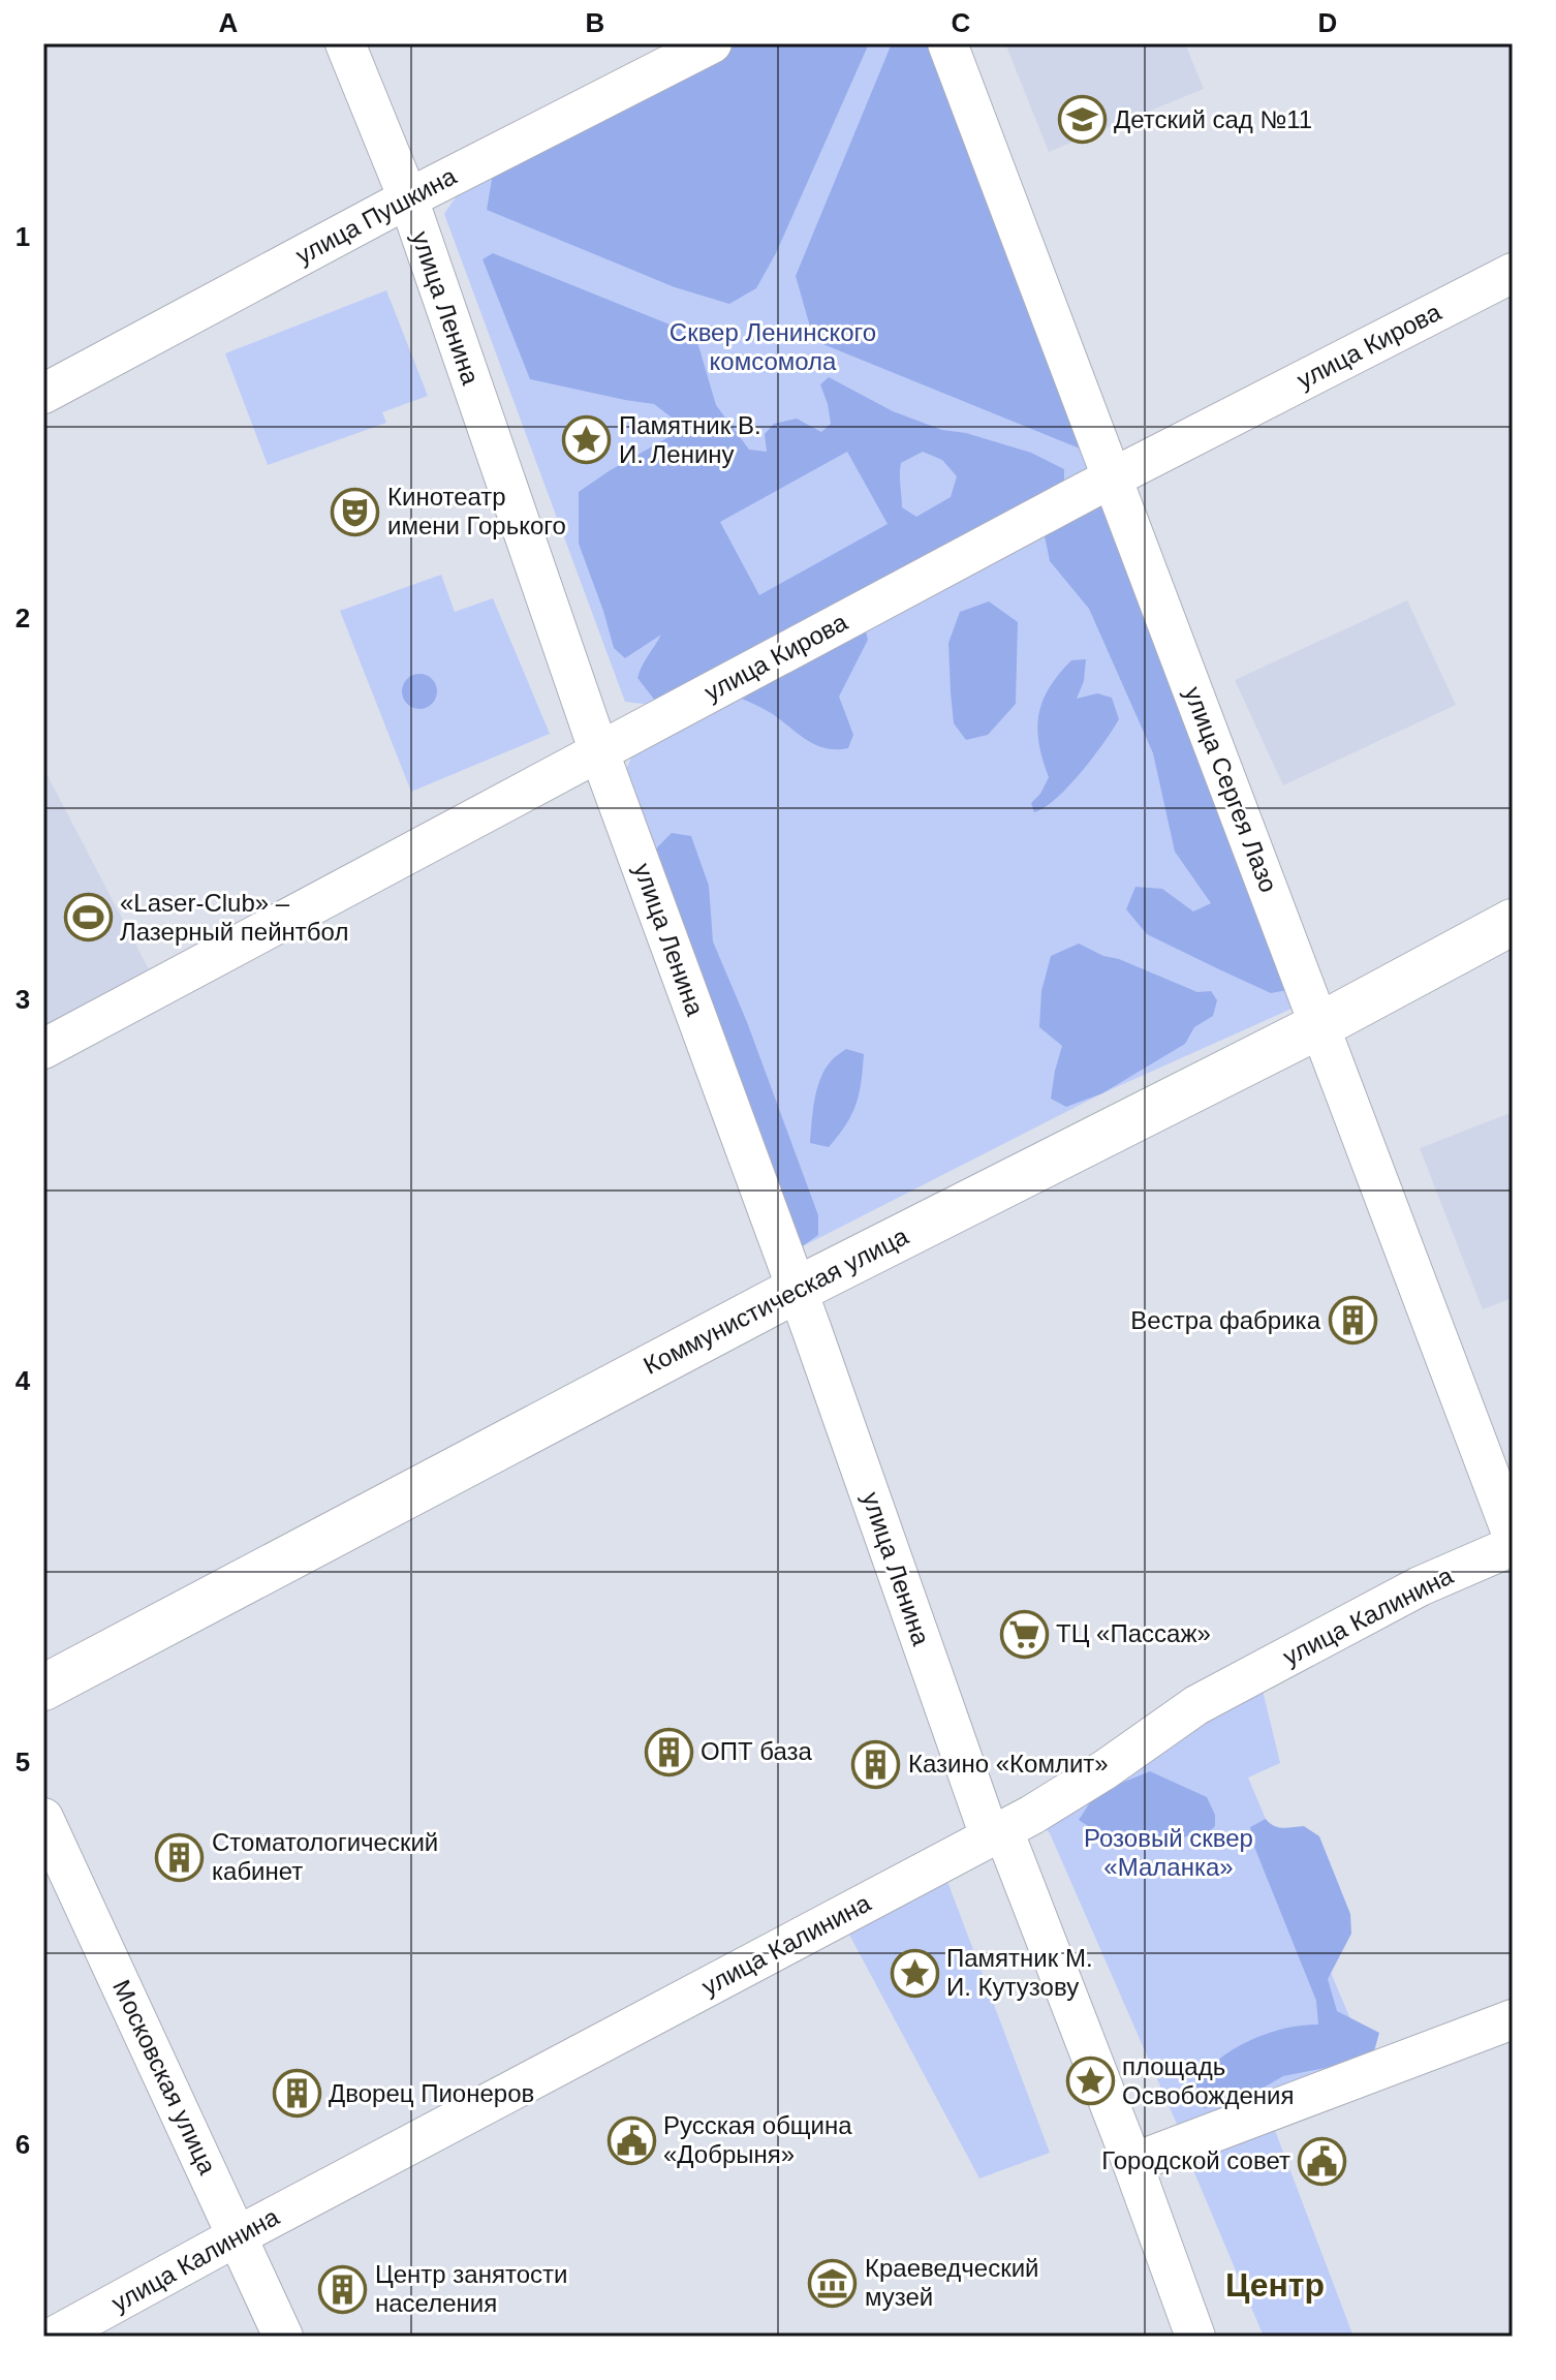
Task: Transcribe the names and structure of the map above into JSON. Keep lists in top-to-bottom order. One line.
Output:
{"streets":{"main road":["Коммунистическая улица"],"street":["улица Пушкина","улица Ленина","улица Кирова","улица Сергея Лазо","улица Калинина","Московская улица"]},"crossings":[["улица Пушкина","улица Ленина"],["улица Ленина","улица Кирова"],["улица Ленина","Коммунистическая улица"],["улица Ленина","улица Калинина"],["улица Кирова","улица Сергея Лазо"],["улица Сергея Лазо","Коммунистическая улица"],["улица Калинина","Московская улица"]],"districts":["Центр"],"parks":["Сквер Ленинского комсомола","Розовый сквер «Маланка»"],"places":{"school or university":["Детский сад №11"],"place":["Памятник В. И. Ленину","Памятник М. И. Кутузову","площадь Освобождения"],"theatre":["Кинотеатр имени Горького"],"sports":["«Laser-Club» – Лазерный пейнтбол"],"building":["Вестра фабрика","ОПТ база","Казино «Комлит»","Стоматологический кабинет","Дворец Пионеров","Центр занятости населения"],"supermarket":["ТЦ «Пассаж»"],"public building":["Русская община «Добрыня»","Городской совет"],"museum":["Краеведческий музей"]},"grid":{"columns":["A","B","C","D"],"rows":["1","2","3","4","5","6"]}}
